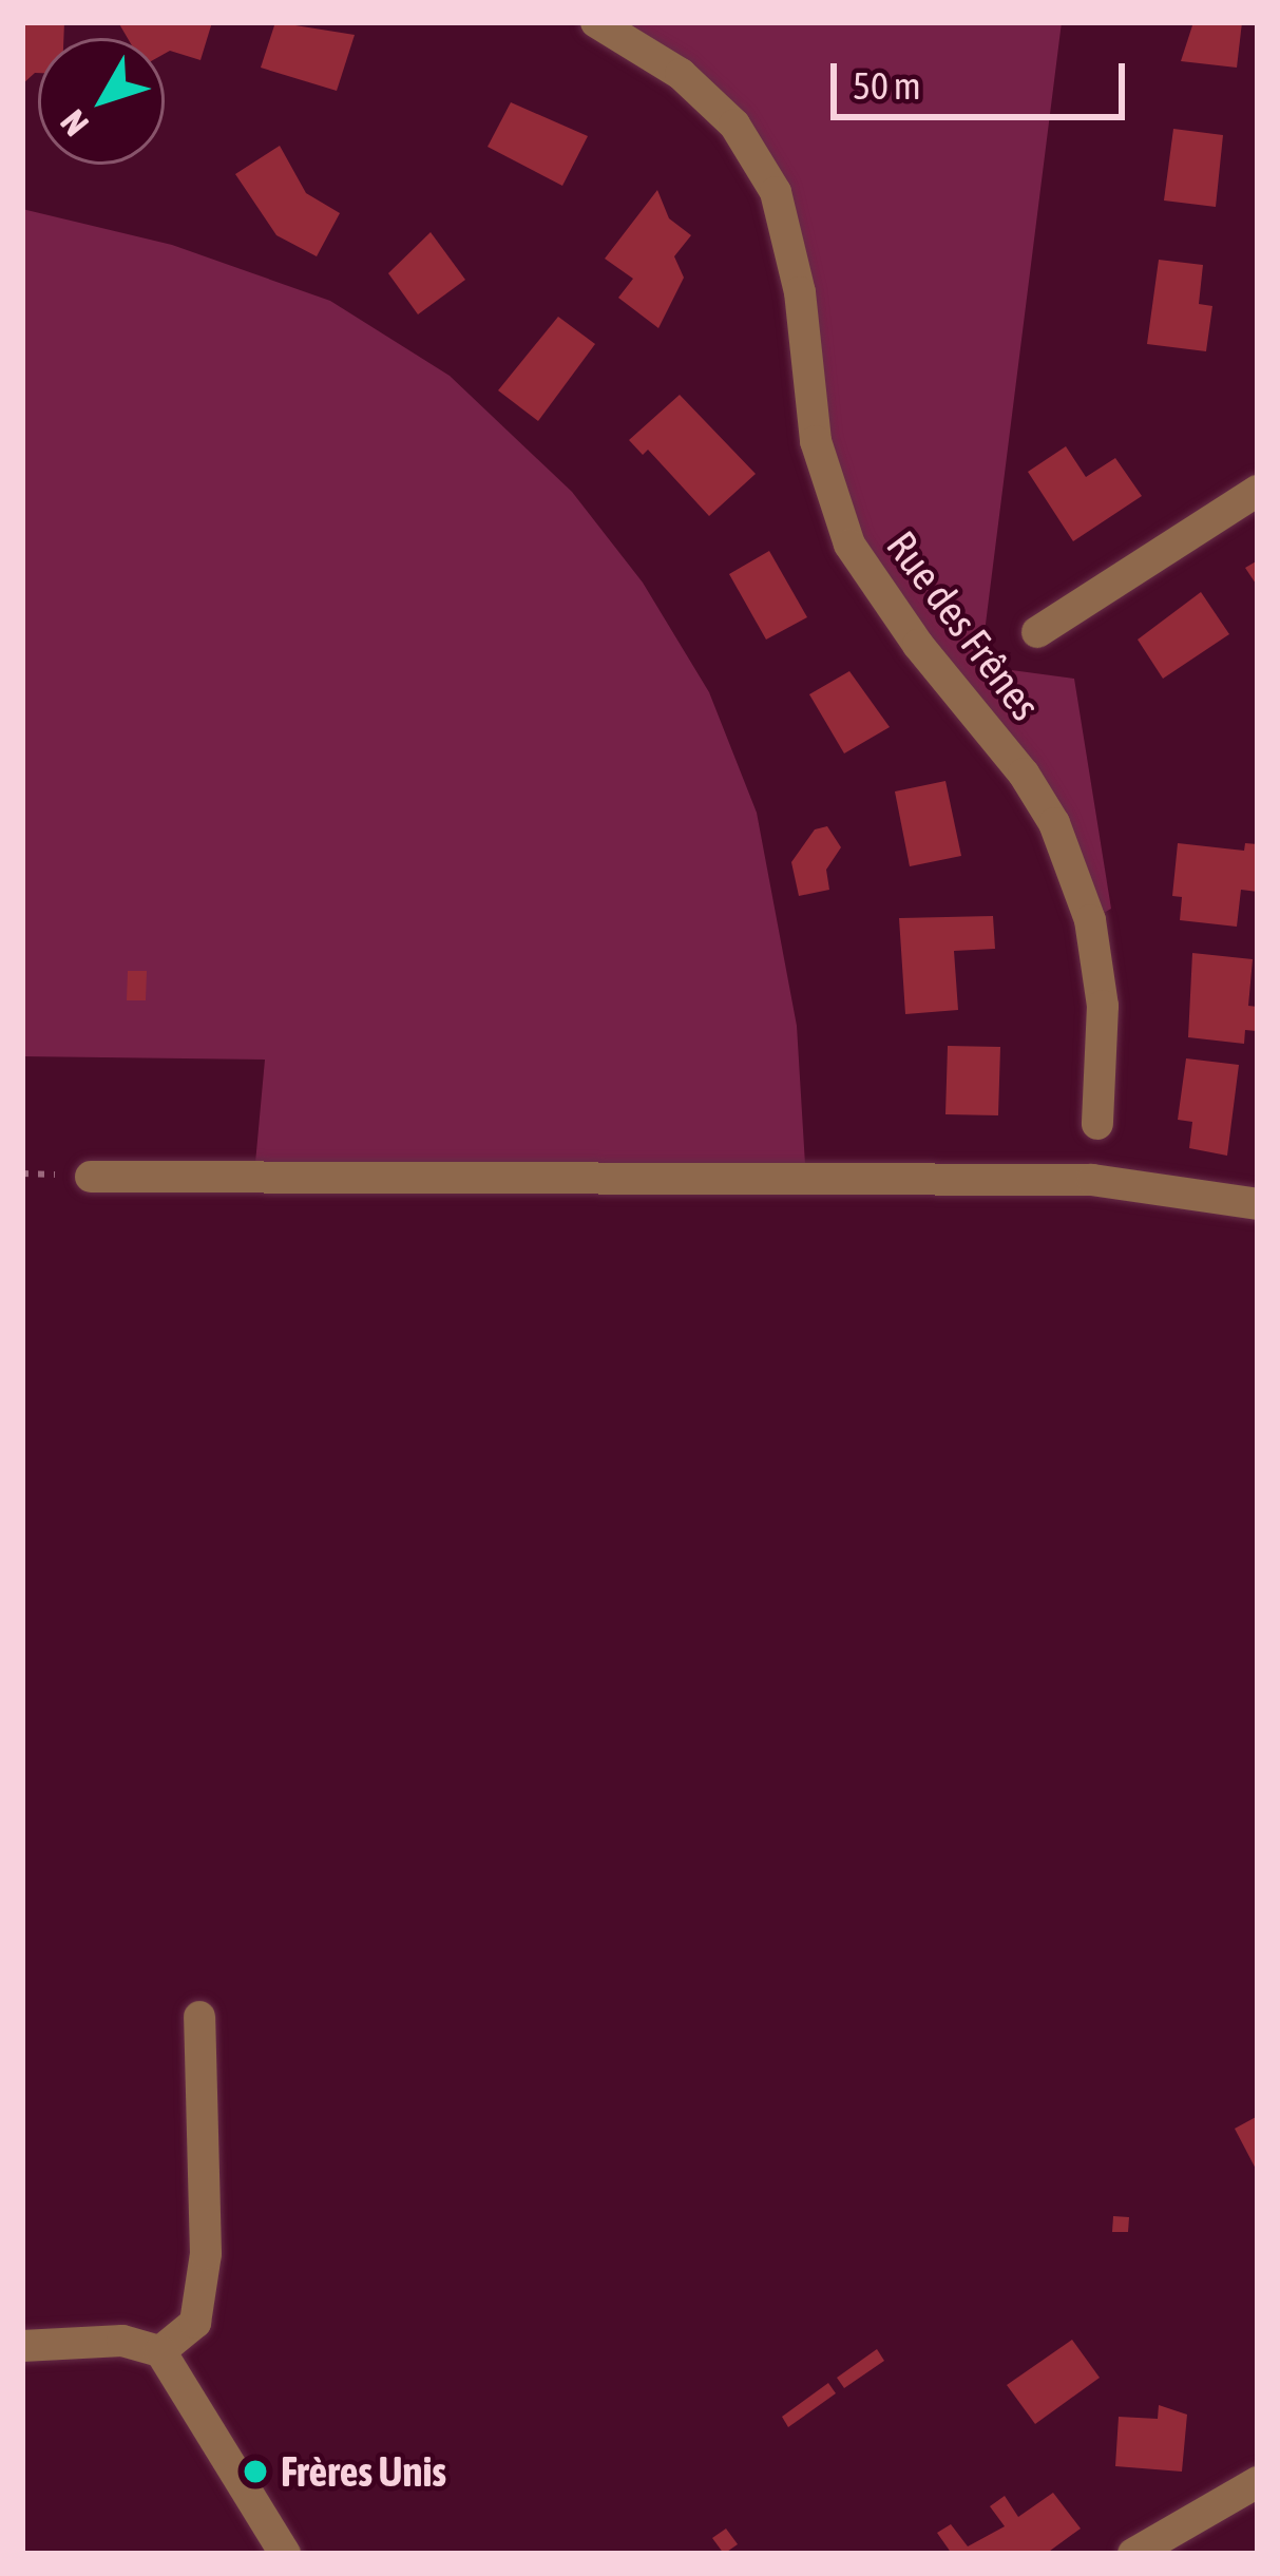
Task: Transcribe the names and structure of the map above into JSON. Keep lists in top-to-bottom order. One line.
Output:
{"streets":{"street":["Rue des Frênes"]},"places":["Frères Unis"],"scale_bar":"50 m","north":"bottom left"}
